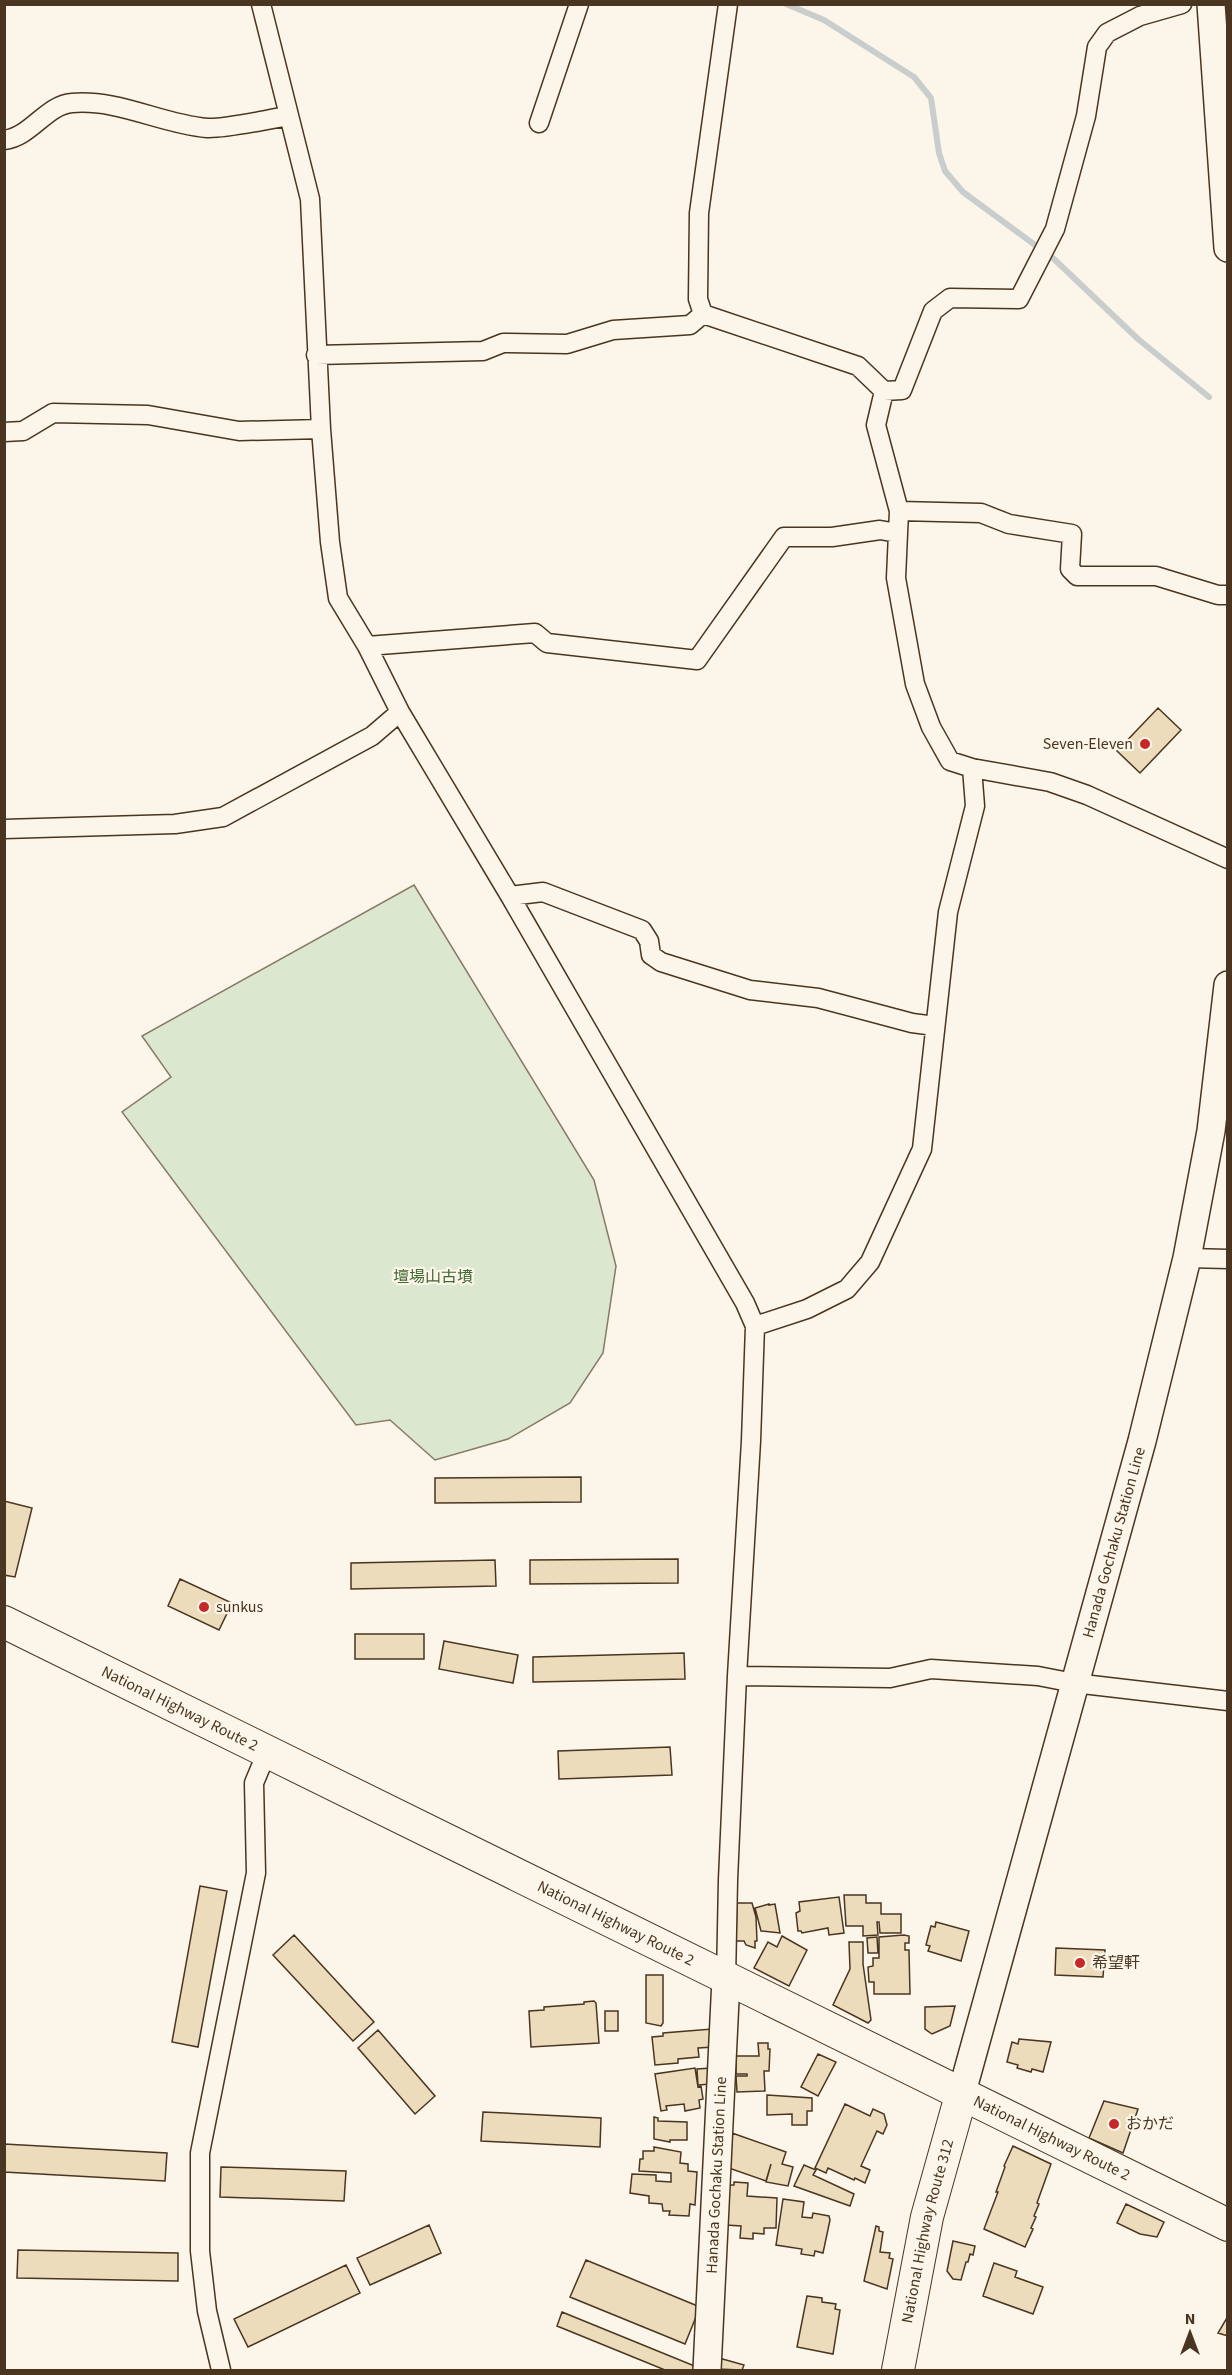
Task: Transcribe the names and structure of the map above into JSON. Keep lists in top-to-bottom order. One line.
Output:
{"streets":{"highway":["National Highway Route 2","National Highway Route 312"],"main road":["Hanada Gochaku Station Line"]},"crossings":[["Hanada Gochaku Station Line","National Highway Route 2"],["Hanada Gochaku Station Line","National Highway Route 312"],["National Highway Route 2","National Highway Route 312"]],"parks":["壇場山古墳"],"places":["Seven-Eleven","sunkus","希望軒","おかだ"],"north":"top"}
